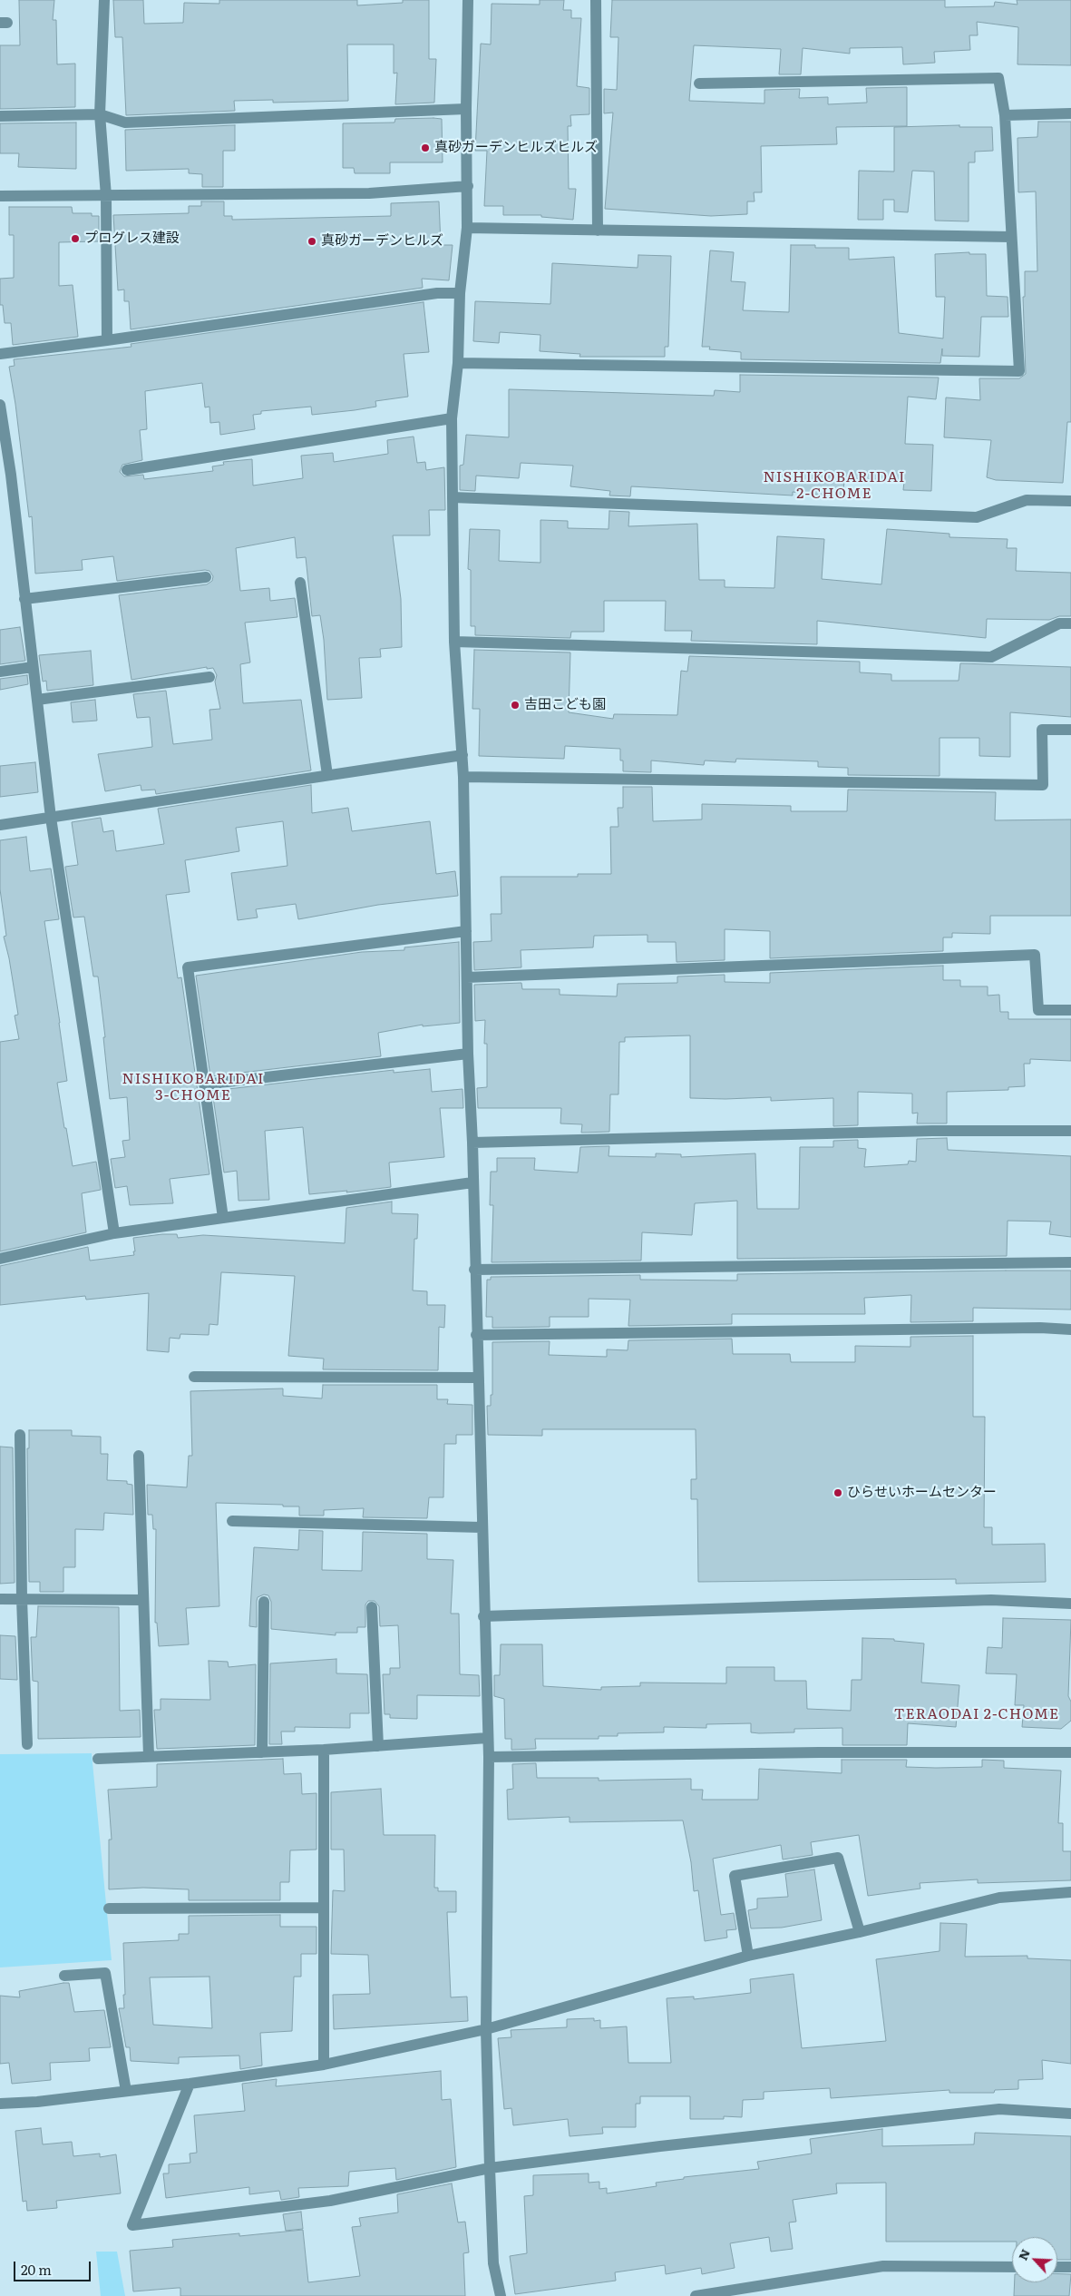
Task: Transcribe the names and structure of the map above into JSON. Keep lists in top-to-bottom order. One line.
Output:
{"districts":["NISHIKOBARIDAI 2-CHOME","NISHIKOBARIDAI 3-CHOME","TERAODAI 2-CHOME"],"places":["真砂ガーデンヒルズヒルズ","プログレス建設","真砂ガーデンヒルズ","吉田こども園","ひらせいホームセンター"],"scale_bar":"20 m","north":"top left"}
